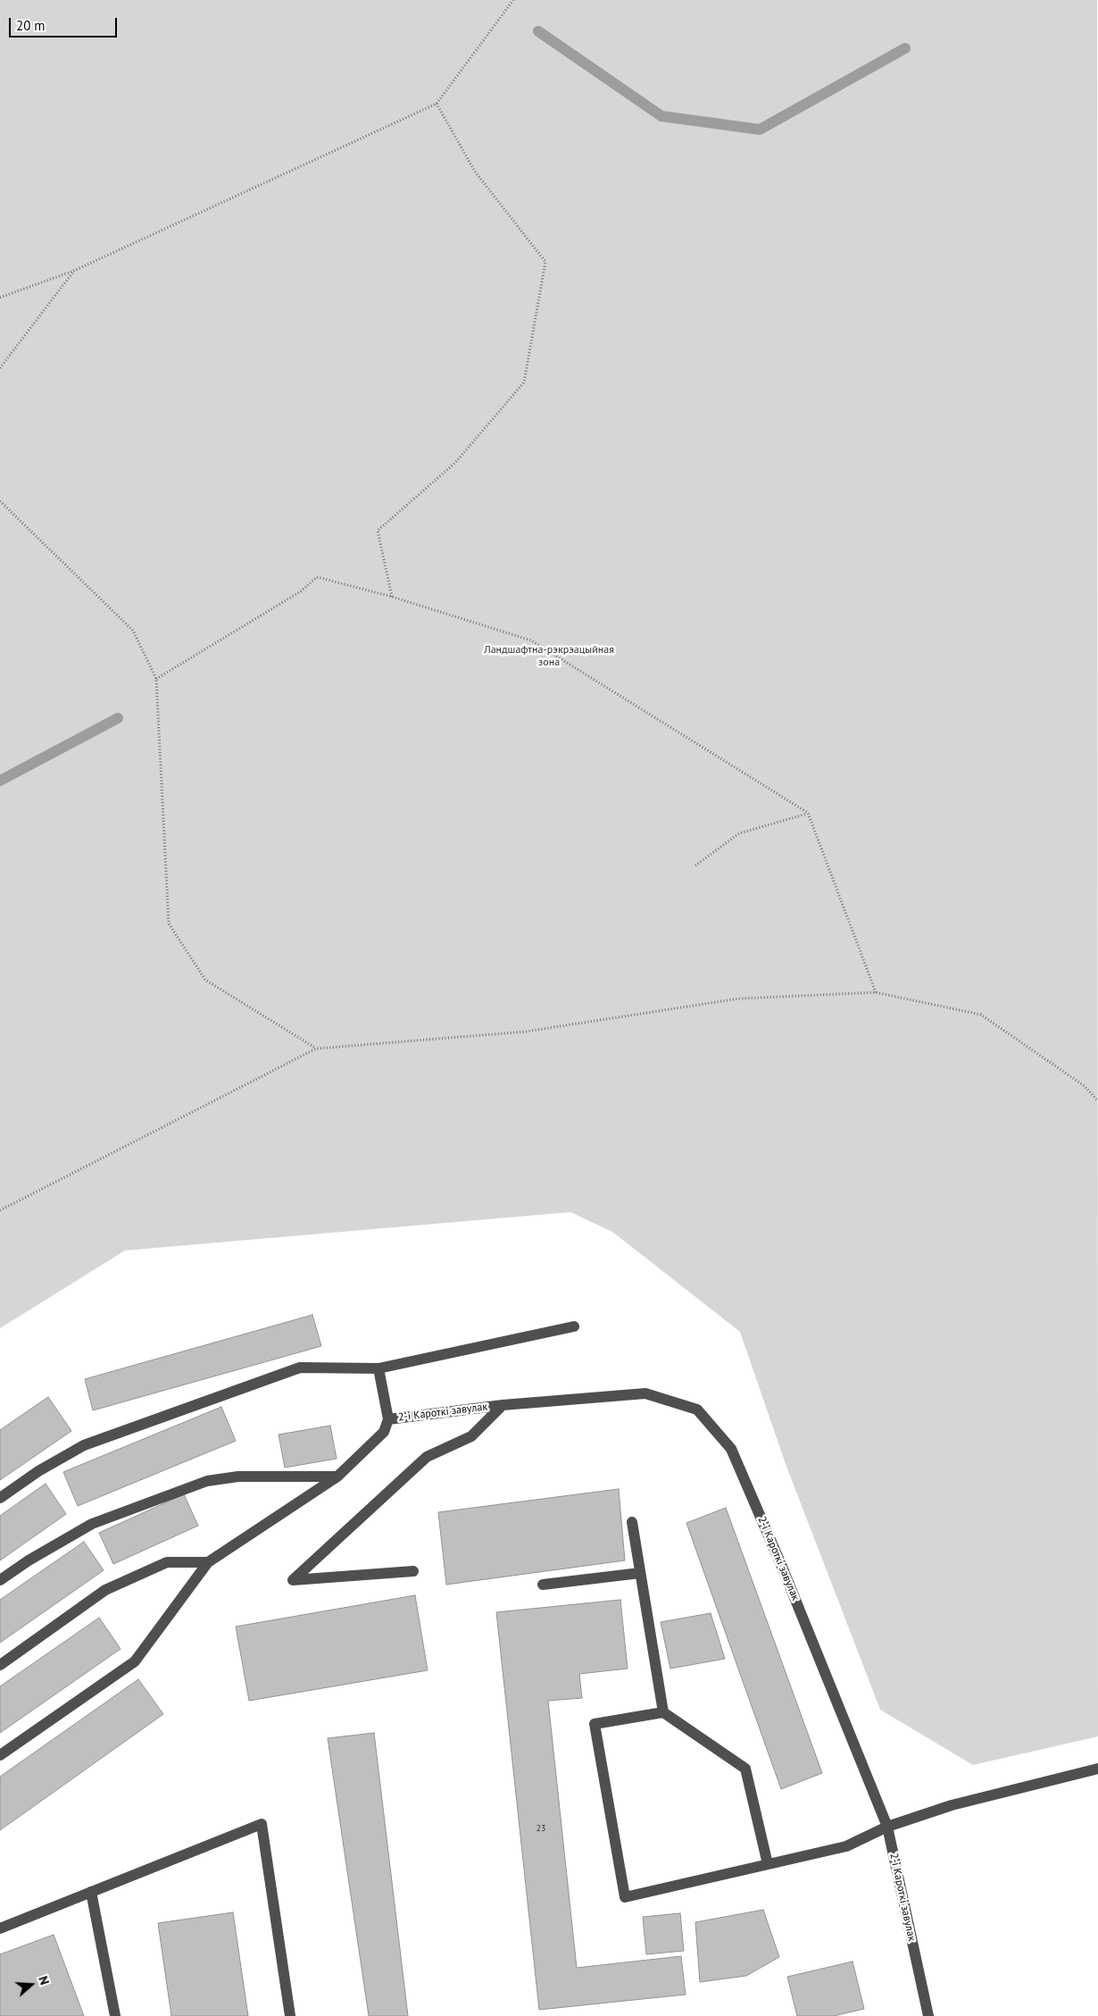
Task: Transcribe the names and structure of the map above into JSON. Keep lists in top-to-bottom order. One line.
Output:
{"streets":{"street":["2-і Кароткі завулак"]},"parks":["Ландшафтна-рэкрэацыйная зона"],"house_numbers":["23"],"scale_bar":"20 m","north":"right"}
